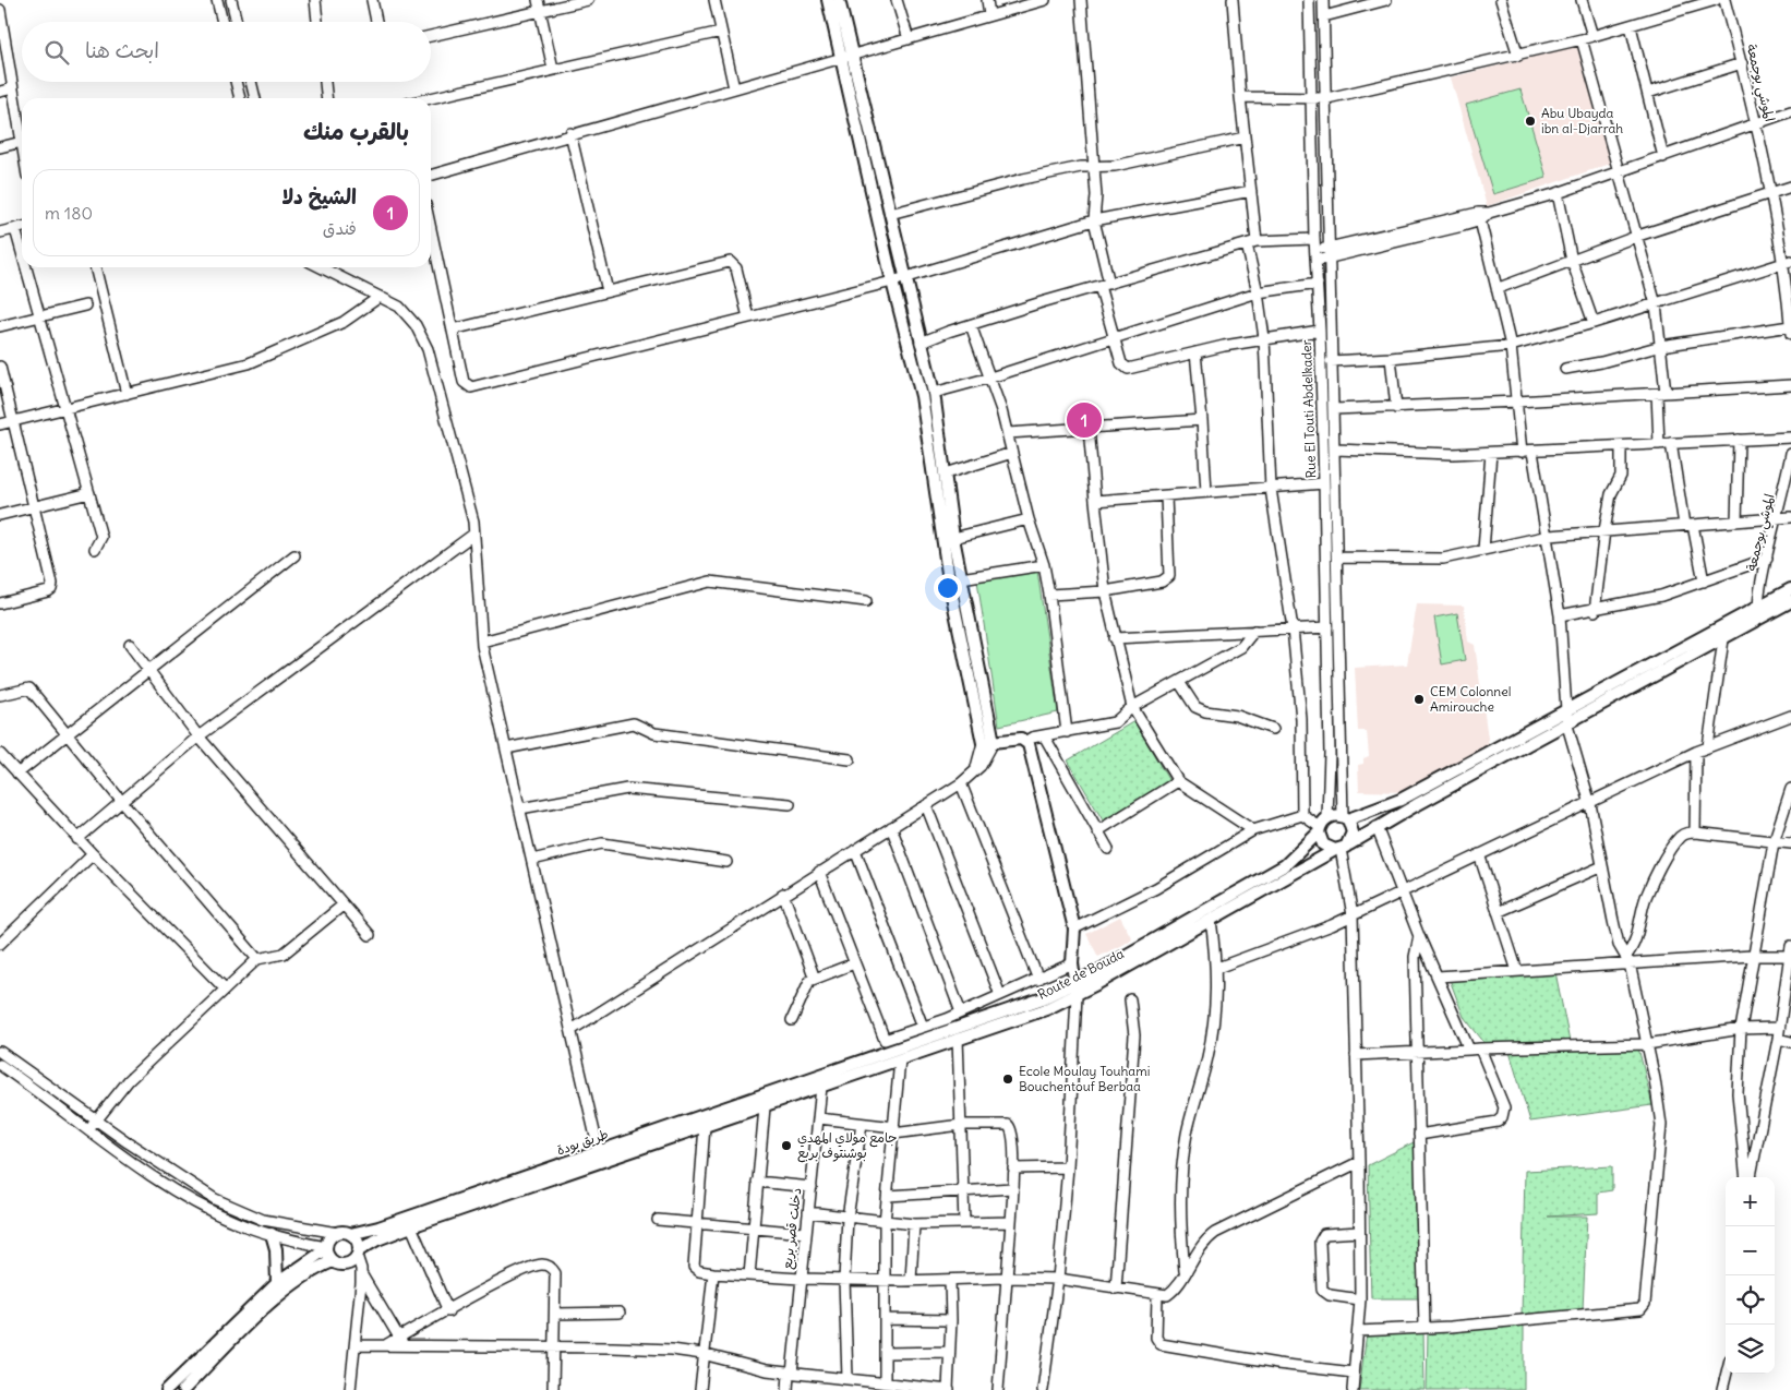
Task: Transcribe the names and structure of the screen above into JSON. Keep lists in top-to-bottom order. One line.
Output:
{"streets":{"main road":["Route de Bouda","طريق بودة"],"street":["الموشي بوجمعة","Rue El Touti Abdelkader","دخلت قصر بربع"]},"crossings":[["الموشي بوجمعة","Route de Bouda"],["Rue El Touti Abdelkader","Route de Bouda"],["Route de Bouda","طريق بودة"],["Route de Bouda","دخلت قصر بربع"],["طريق بودة","دخلت قصر بربع"]],"places":["Abu Ubayda ibn al-Djarrah","CEM Colonnel Amirouche","Ecole Moulay Touhami Bouchentouf Berbaa","جامع مولاي المهدي بوشنتوف بربع"],"page":{"search":"ابحث هنا","heading":"بالقرب منك","list":[{"mark":"1","name":"الشيخ دلا","note":"فندق","value":"180 m"}],"pins":"1","map_buttons":["+","−"]}}
